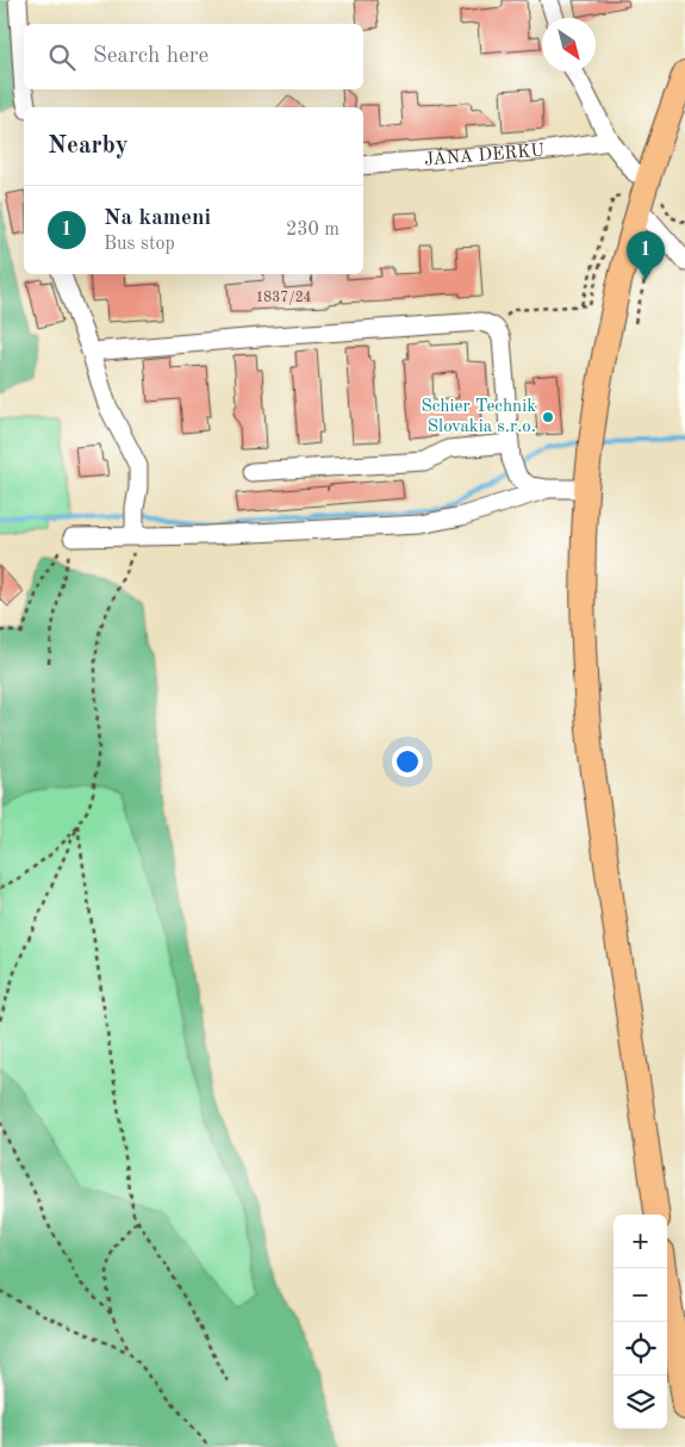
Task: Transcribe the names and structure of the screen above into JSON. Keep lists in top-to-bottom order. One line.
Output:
{"streets":{"street":["JÁNA DERKU"]},"places":["Schier Technik Slovakia s.r.o."],"house_numbers":["1837/24"],"north":"bottom right","page":{"search":"Search here","heading":"Nearby","list":[{"mark":"1","name":"Na kameni","note":"Bus stop","value":"230 m"}],"pins":"1","map_buttons":["+","−"]}}
